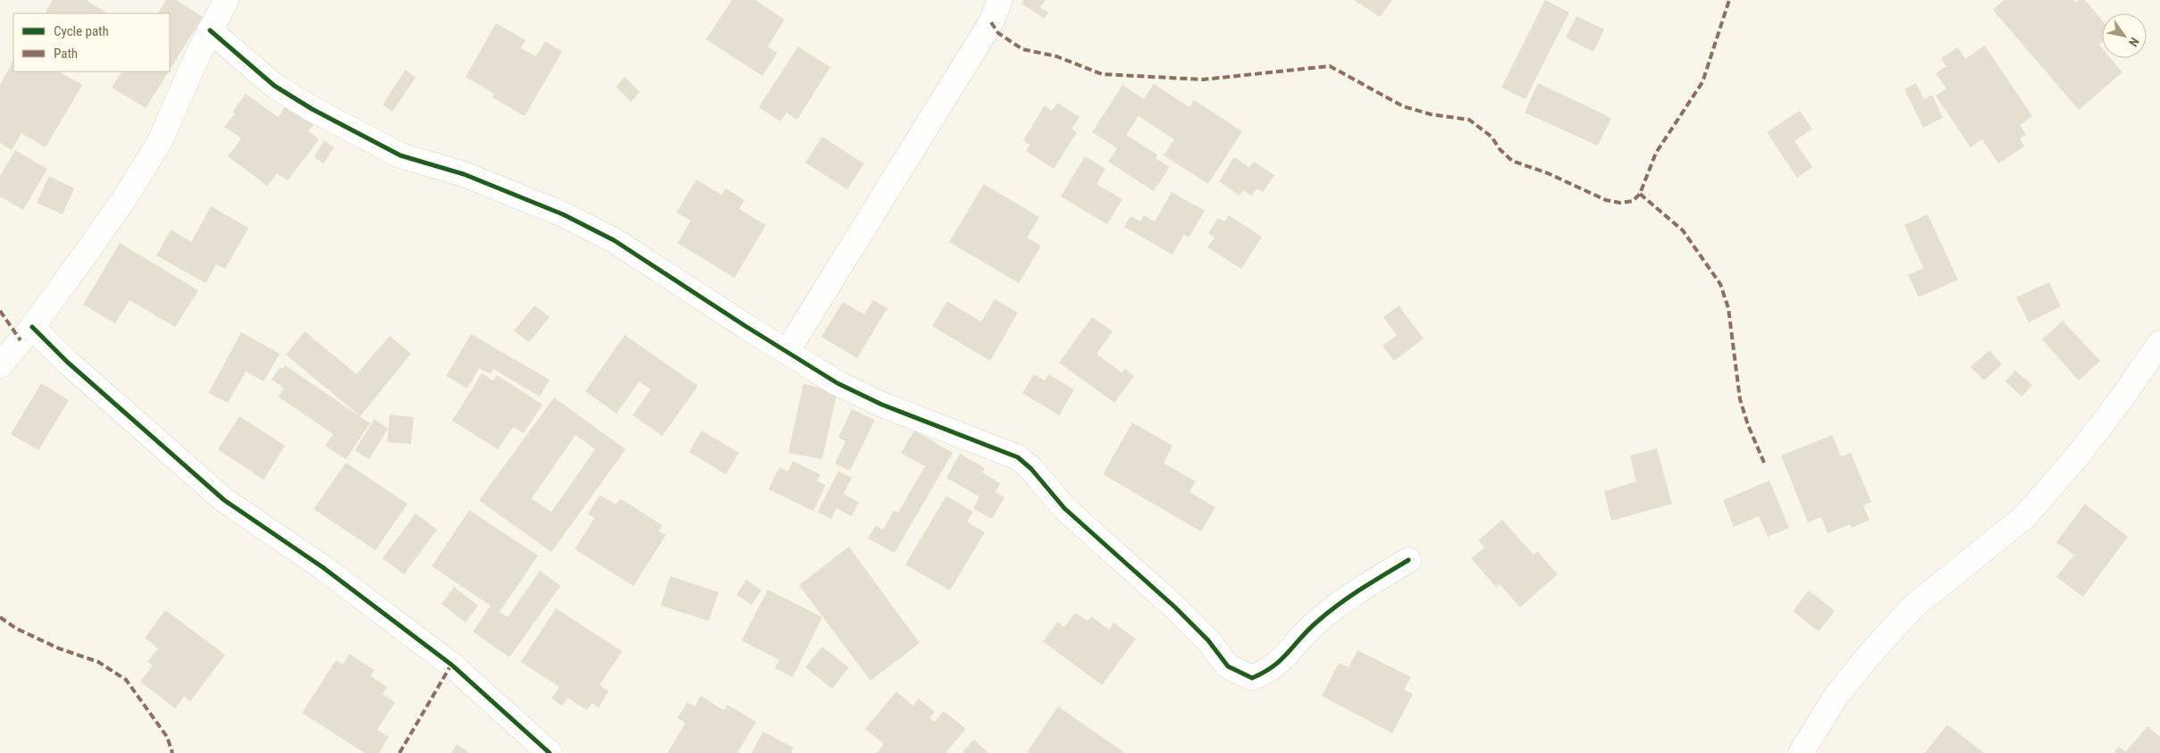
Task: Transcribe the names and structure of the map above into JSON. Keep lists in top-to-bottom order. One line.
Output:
{"legend":["Cycle path","Path"],"north":"bottom right"}
